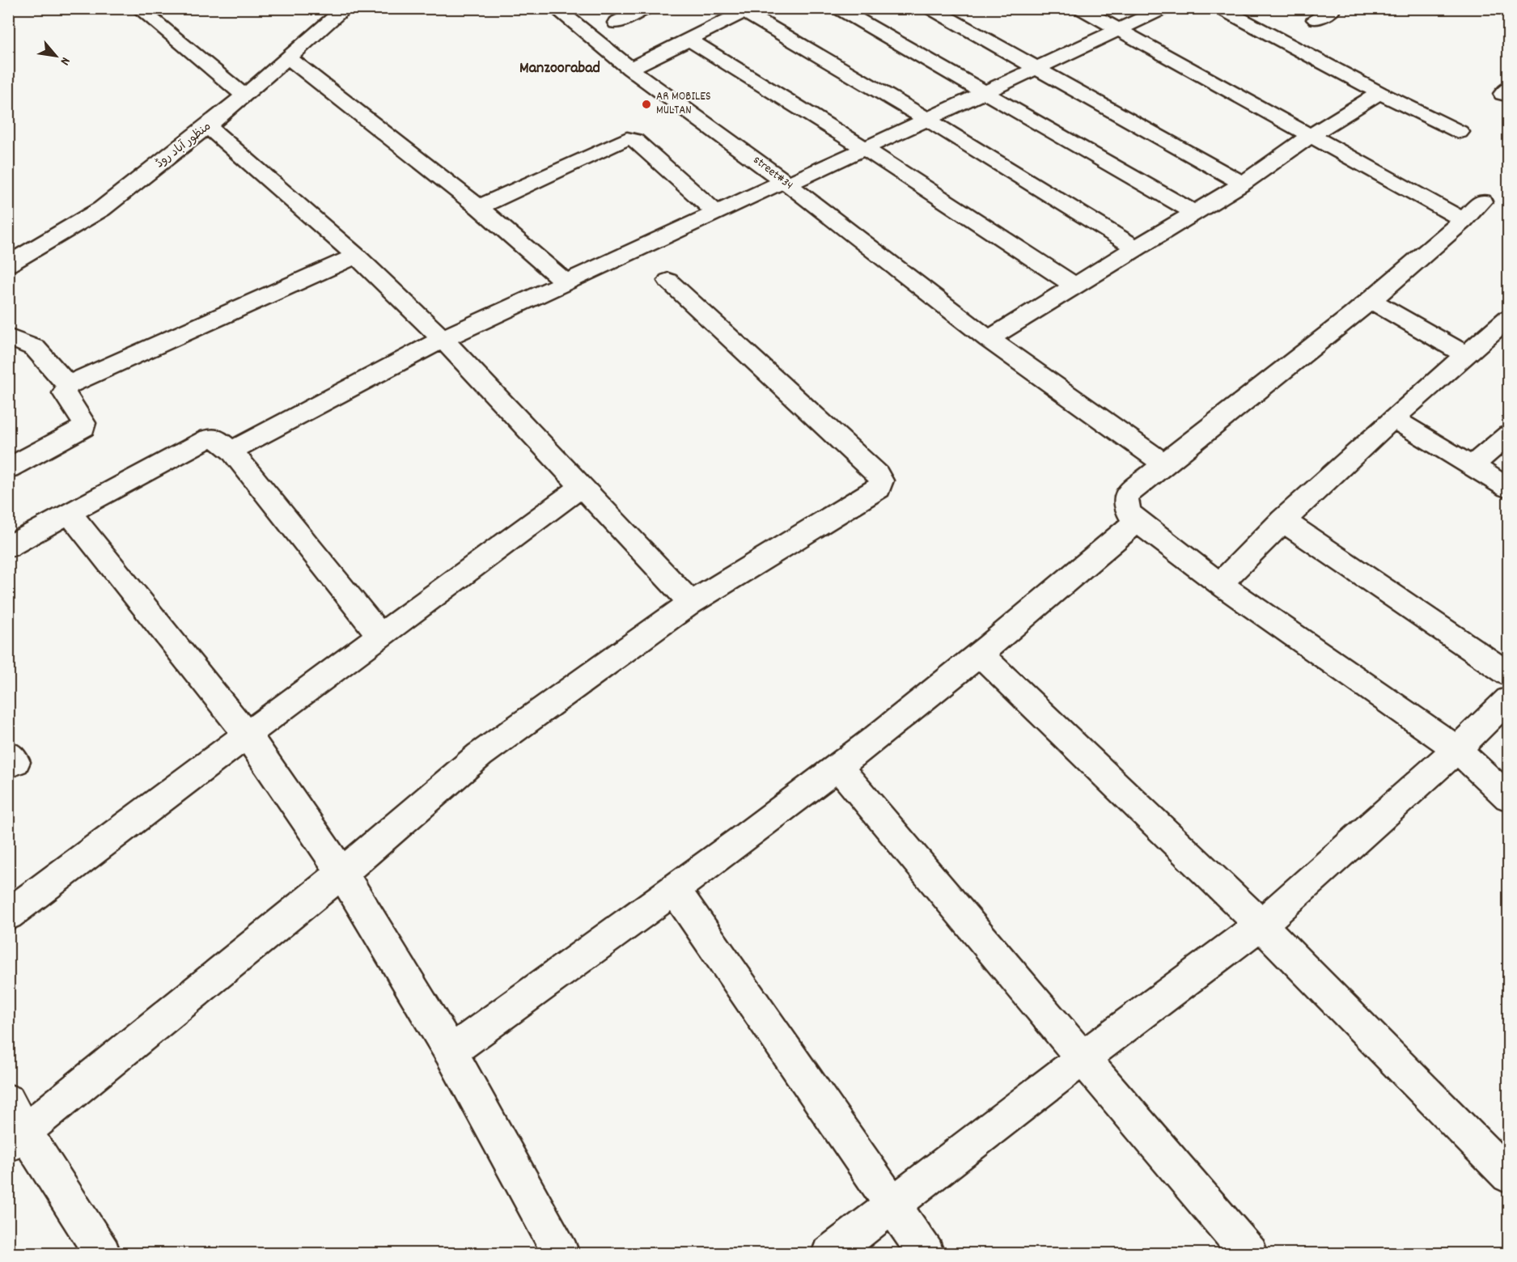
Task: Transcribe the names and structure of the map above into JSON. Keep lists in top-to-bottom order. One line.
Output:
{"streets":{"street":["منظور آباد روڈ","street#34"]},"districts":["Manzoorabad"],"places":["AR MOBILES MULTAN"],"north":"bottom right"}
